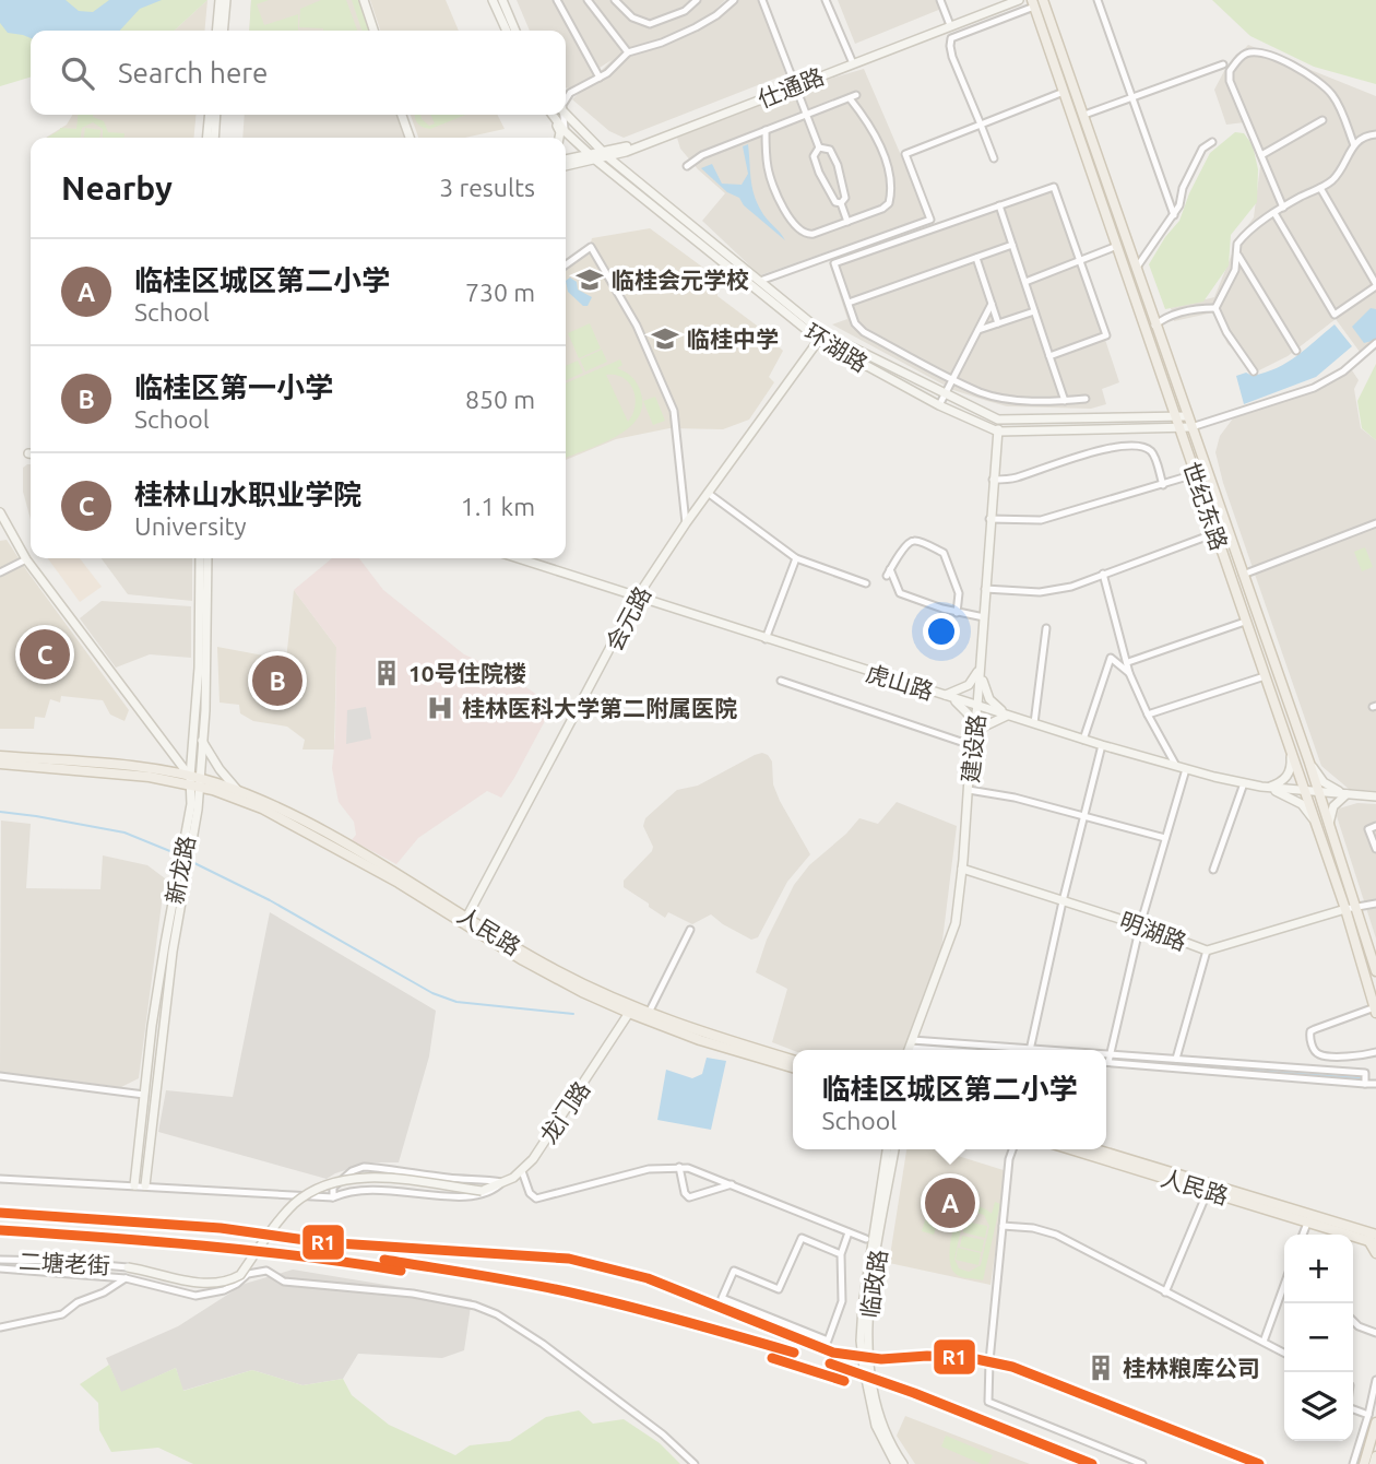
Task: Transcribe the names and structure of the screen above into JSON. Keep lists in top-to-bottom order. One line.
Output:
{"streets":{"main road":["世纪东路","人民路"],"street":["仕通路","环湖路","会元路","虎山路","建设路","新龙路","明湖路","龙门路","二塘老街","临政路"]},"crossings":[["仕通路","环湖路"],["环湖路","世纪东路"],["环湖路","会元路"],["环湖路","建设路"],["世纪东路","虎山路"],["世纪东路","明湖路"],["会元路","虎山路"],["会元路","人民路"],["虎山路","建设路"],["建设路","明湖路"],["新龙路","人民路"],["人民路","龙门路"],["龙门路","二塘老街"]],"places":{"school or university":["临桂会元学校","临桂中学"],"building":["10号住院楼","桂林粮库公司"],"hospital":["桂林医科大学第二附属医院"]},"lines":["transit line R1"],"page":{"search":"Search here","heading":["Nearby","3 results"],"list":[{"mark":"A","name":"临桂区城区第二小学","note":"School","value":"730 m"},{"mark":"B","name":"临桂区第一小学","note":"School","value":"850 m"},{"mark":"C","name":"桂林山水职业学院","note":"University","value":"1.1 km"}],"pins":["C","B","A"],"popup":["临桂区城区第二小学","School"],"map_buttons":["+","−"]}}
